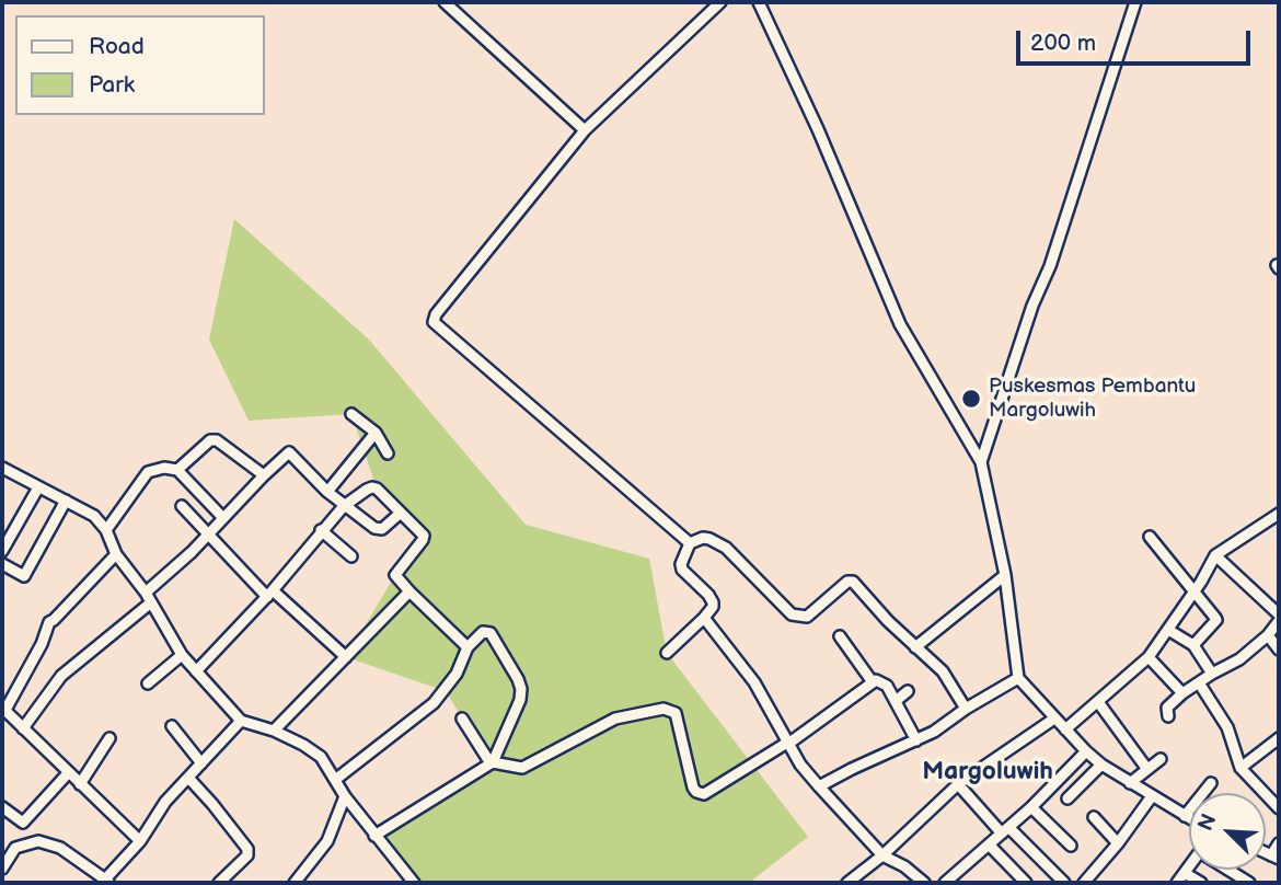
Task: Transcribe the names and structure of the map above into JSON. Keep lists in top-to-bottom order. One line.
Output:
{"districts":["Margoluwih"],"places":["Puskesmas Pembantu Margoluwih"],"legend":["Road","Park"],"scale_bar":"200 m","north":"top left"}
